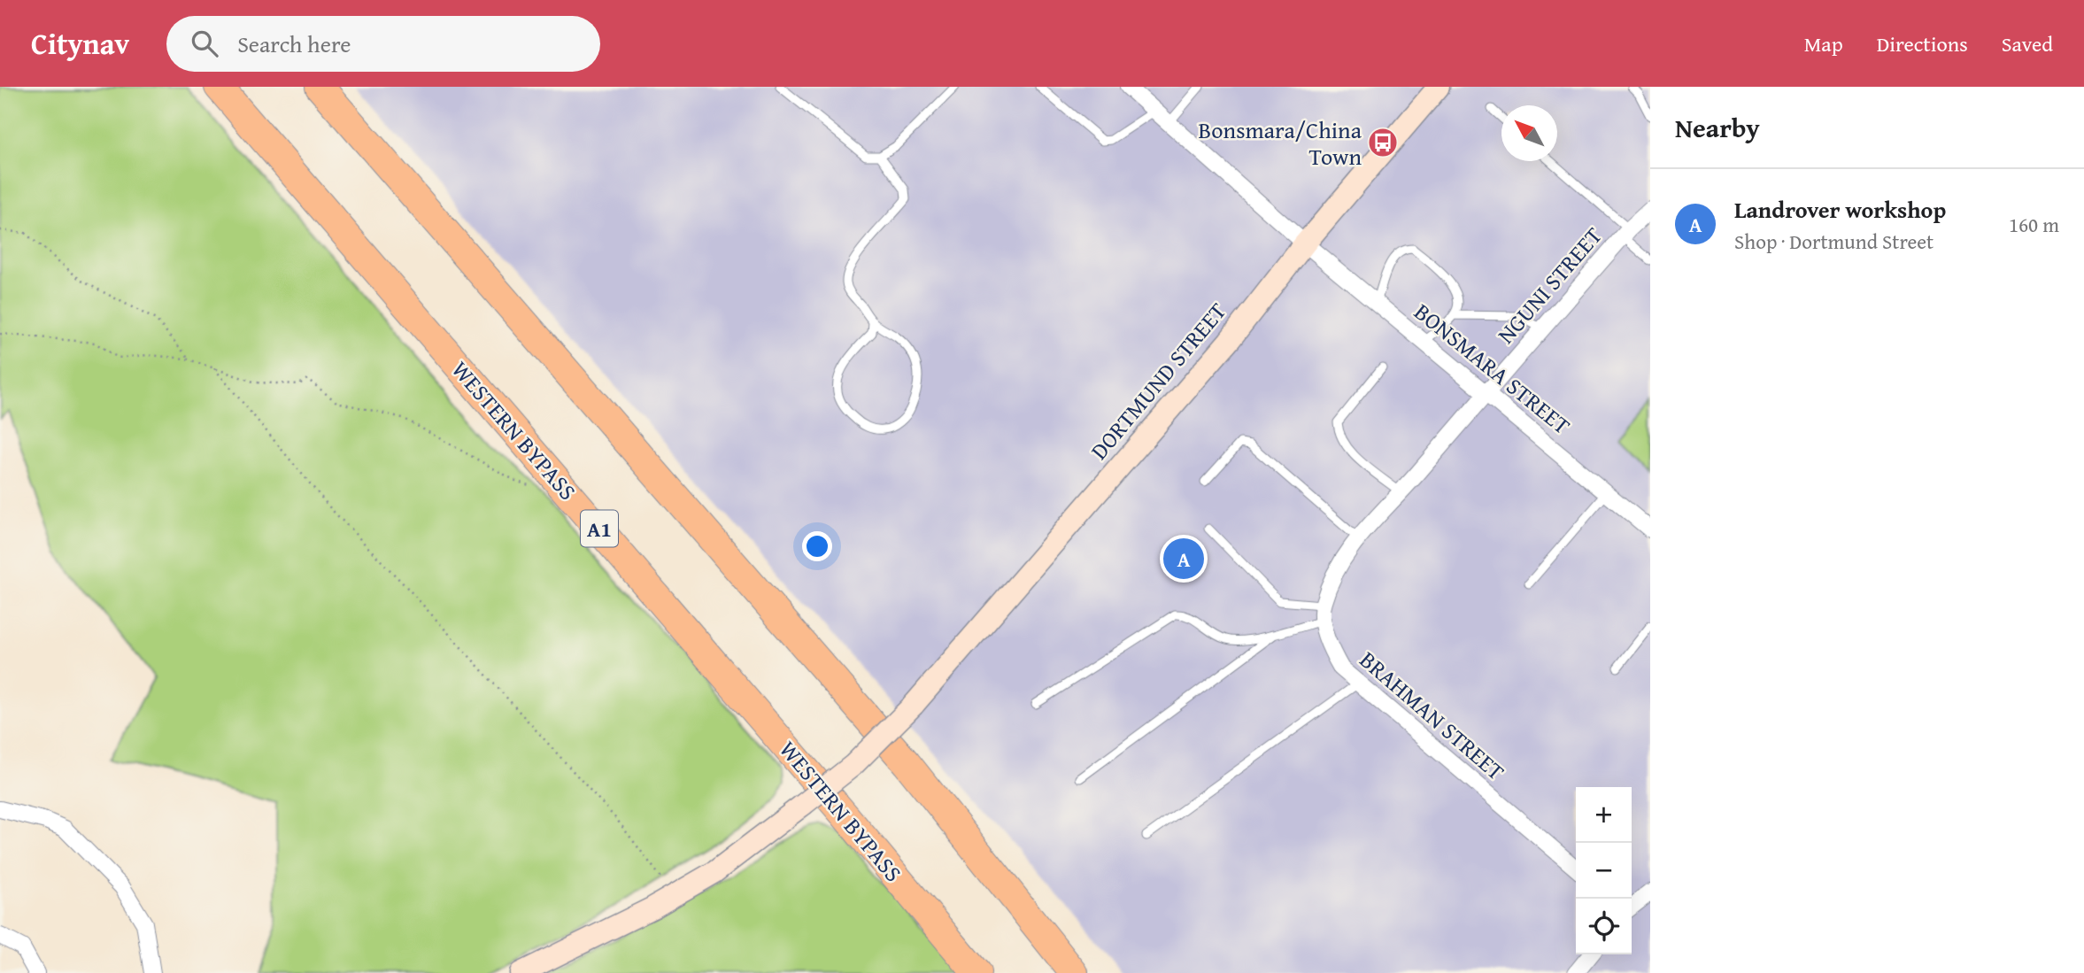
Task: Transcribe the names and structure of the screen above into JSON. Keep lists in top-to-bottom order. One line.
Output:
{"streets":{"highway":["WESTERN BYPASS","A1"],"street":["NGUNI STREET","BONSMARA STREET","DORTMUND STREET","BRAHMAN STREET"]},"crossings":[["NGUNI STREET","BONSMARA STREET"],["BONSMARA STREET","DORTMUND STREET"]],"places":{"bus stop":["Bonsmara/China Town"]},"north":"top left","page":{"header":"Citynav","search":"Search here","nav":["Map","Directions","Saved"],"heading":"Nearby","list":[{"mark":"A","name":"Landrover workshop","note":"Shop · Dortmund Street","value":"160 m"}],"pins":"A","map_buttons":["+","−"]}}
